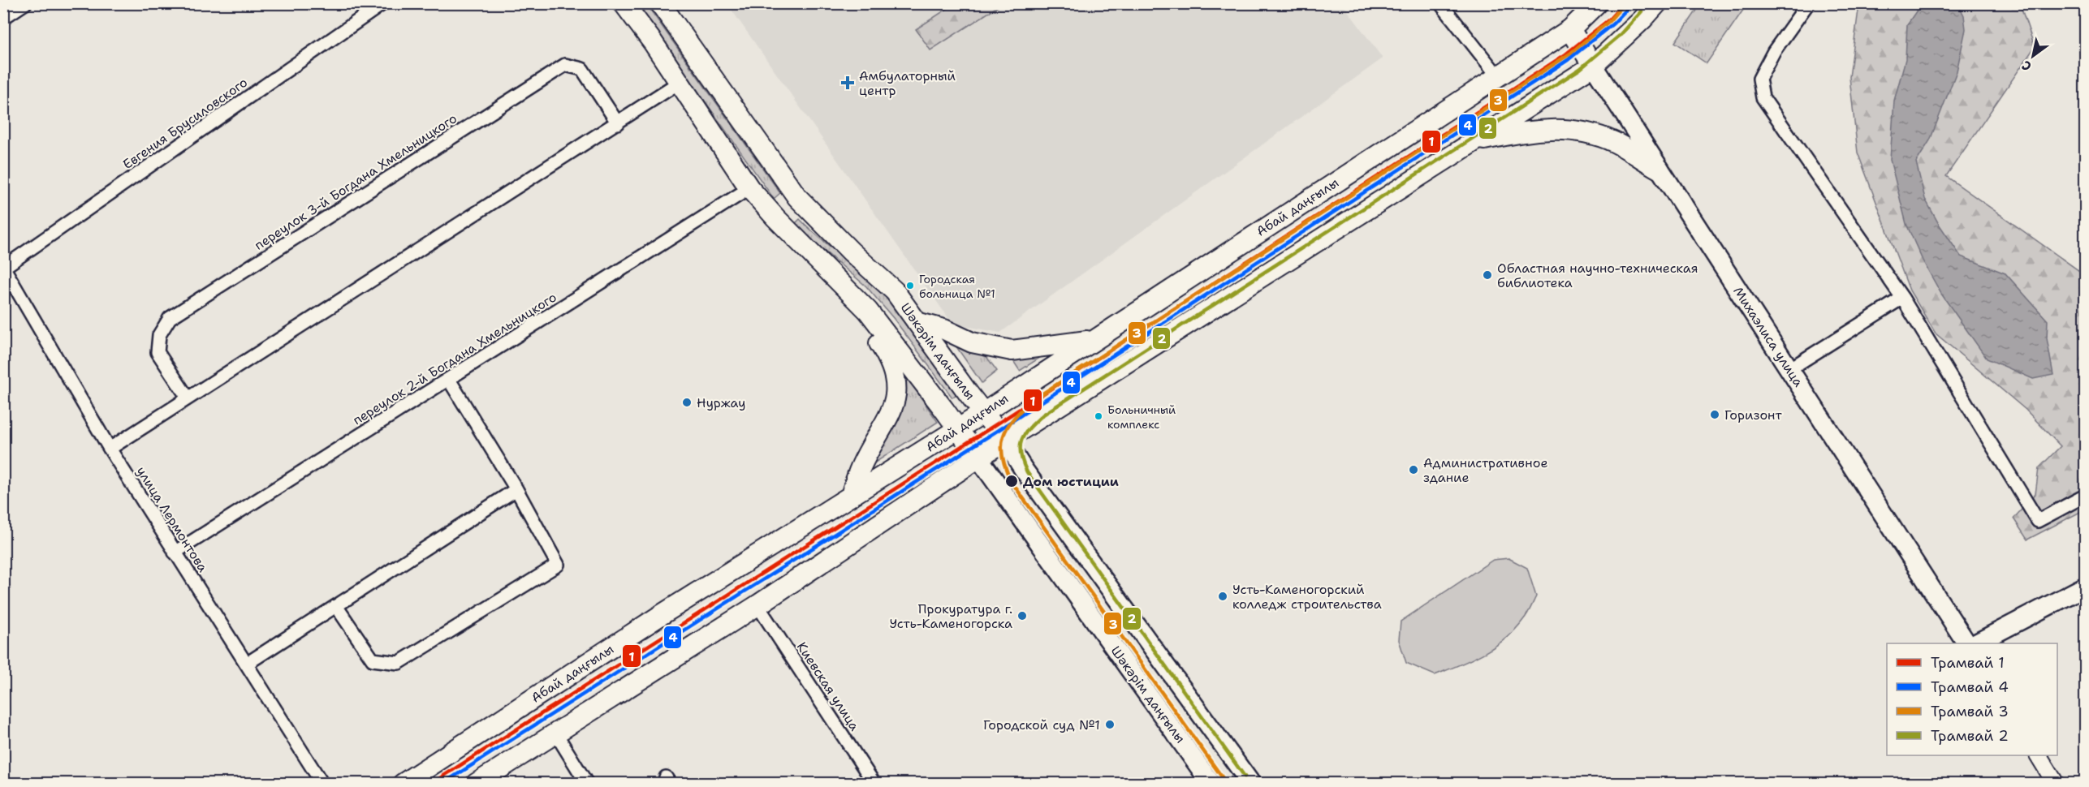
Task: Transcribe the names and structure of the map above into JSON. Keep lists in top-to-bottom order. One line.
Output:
{"streets":{"main road":["Абай даңғылы","Михаэлиса улица","Шәкәрім даңғылы"],"street":["Евгения Брусиловского","переулок 3-й Богдана Хмельницкого","переулок 2-й Богдана Хмельницкого","улица Лермонтова","Киевская улица"]},"crossings":[["Евгения Брусиловского","улица Лермонтова"],["Абай даңғылы","Михаэлиса улица"],["Абай даңғылы","Шәкәрім даңғылы"],["Шәкәрім даңғылы","переулок 2-й Богдана Хмельницкого"],["переулок 2-й Богдана Хмельницкого","улица Лермонтова"]],"places":{"health":["Амбулаторный центр"],"other":["Областная научно-техническая библиотека","Городская больница №1","Нуржау","Горизонт","Больничный комплекс","Административное здание","Дом юстиции","Усть-Каменогорский колледж строительства","Прокуратура г. Усть-Каменогорска","Городской суд №1"]},"lines":["tram line 1","tram line 3","tram line 4","tram line 2"],"legend":["Трамвай 1","Трамвай 4","Трамвай 3","Трамвай 2"],"north":"bottom left"}
